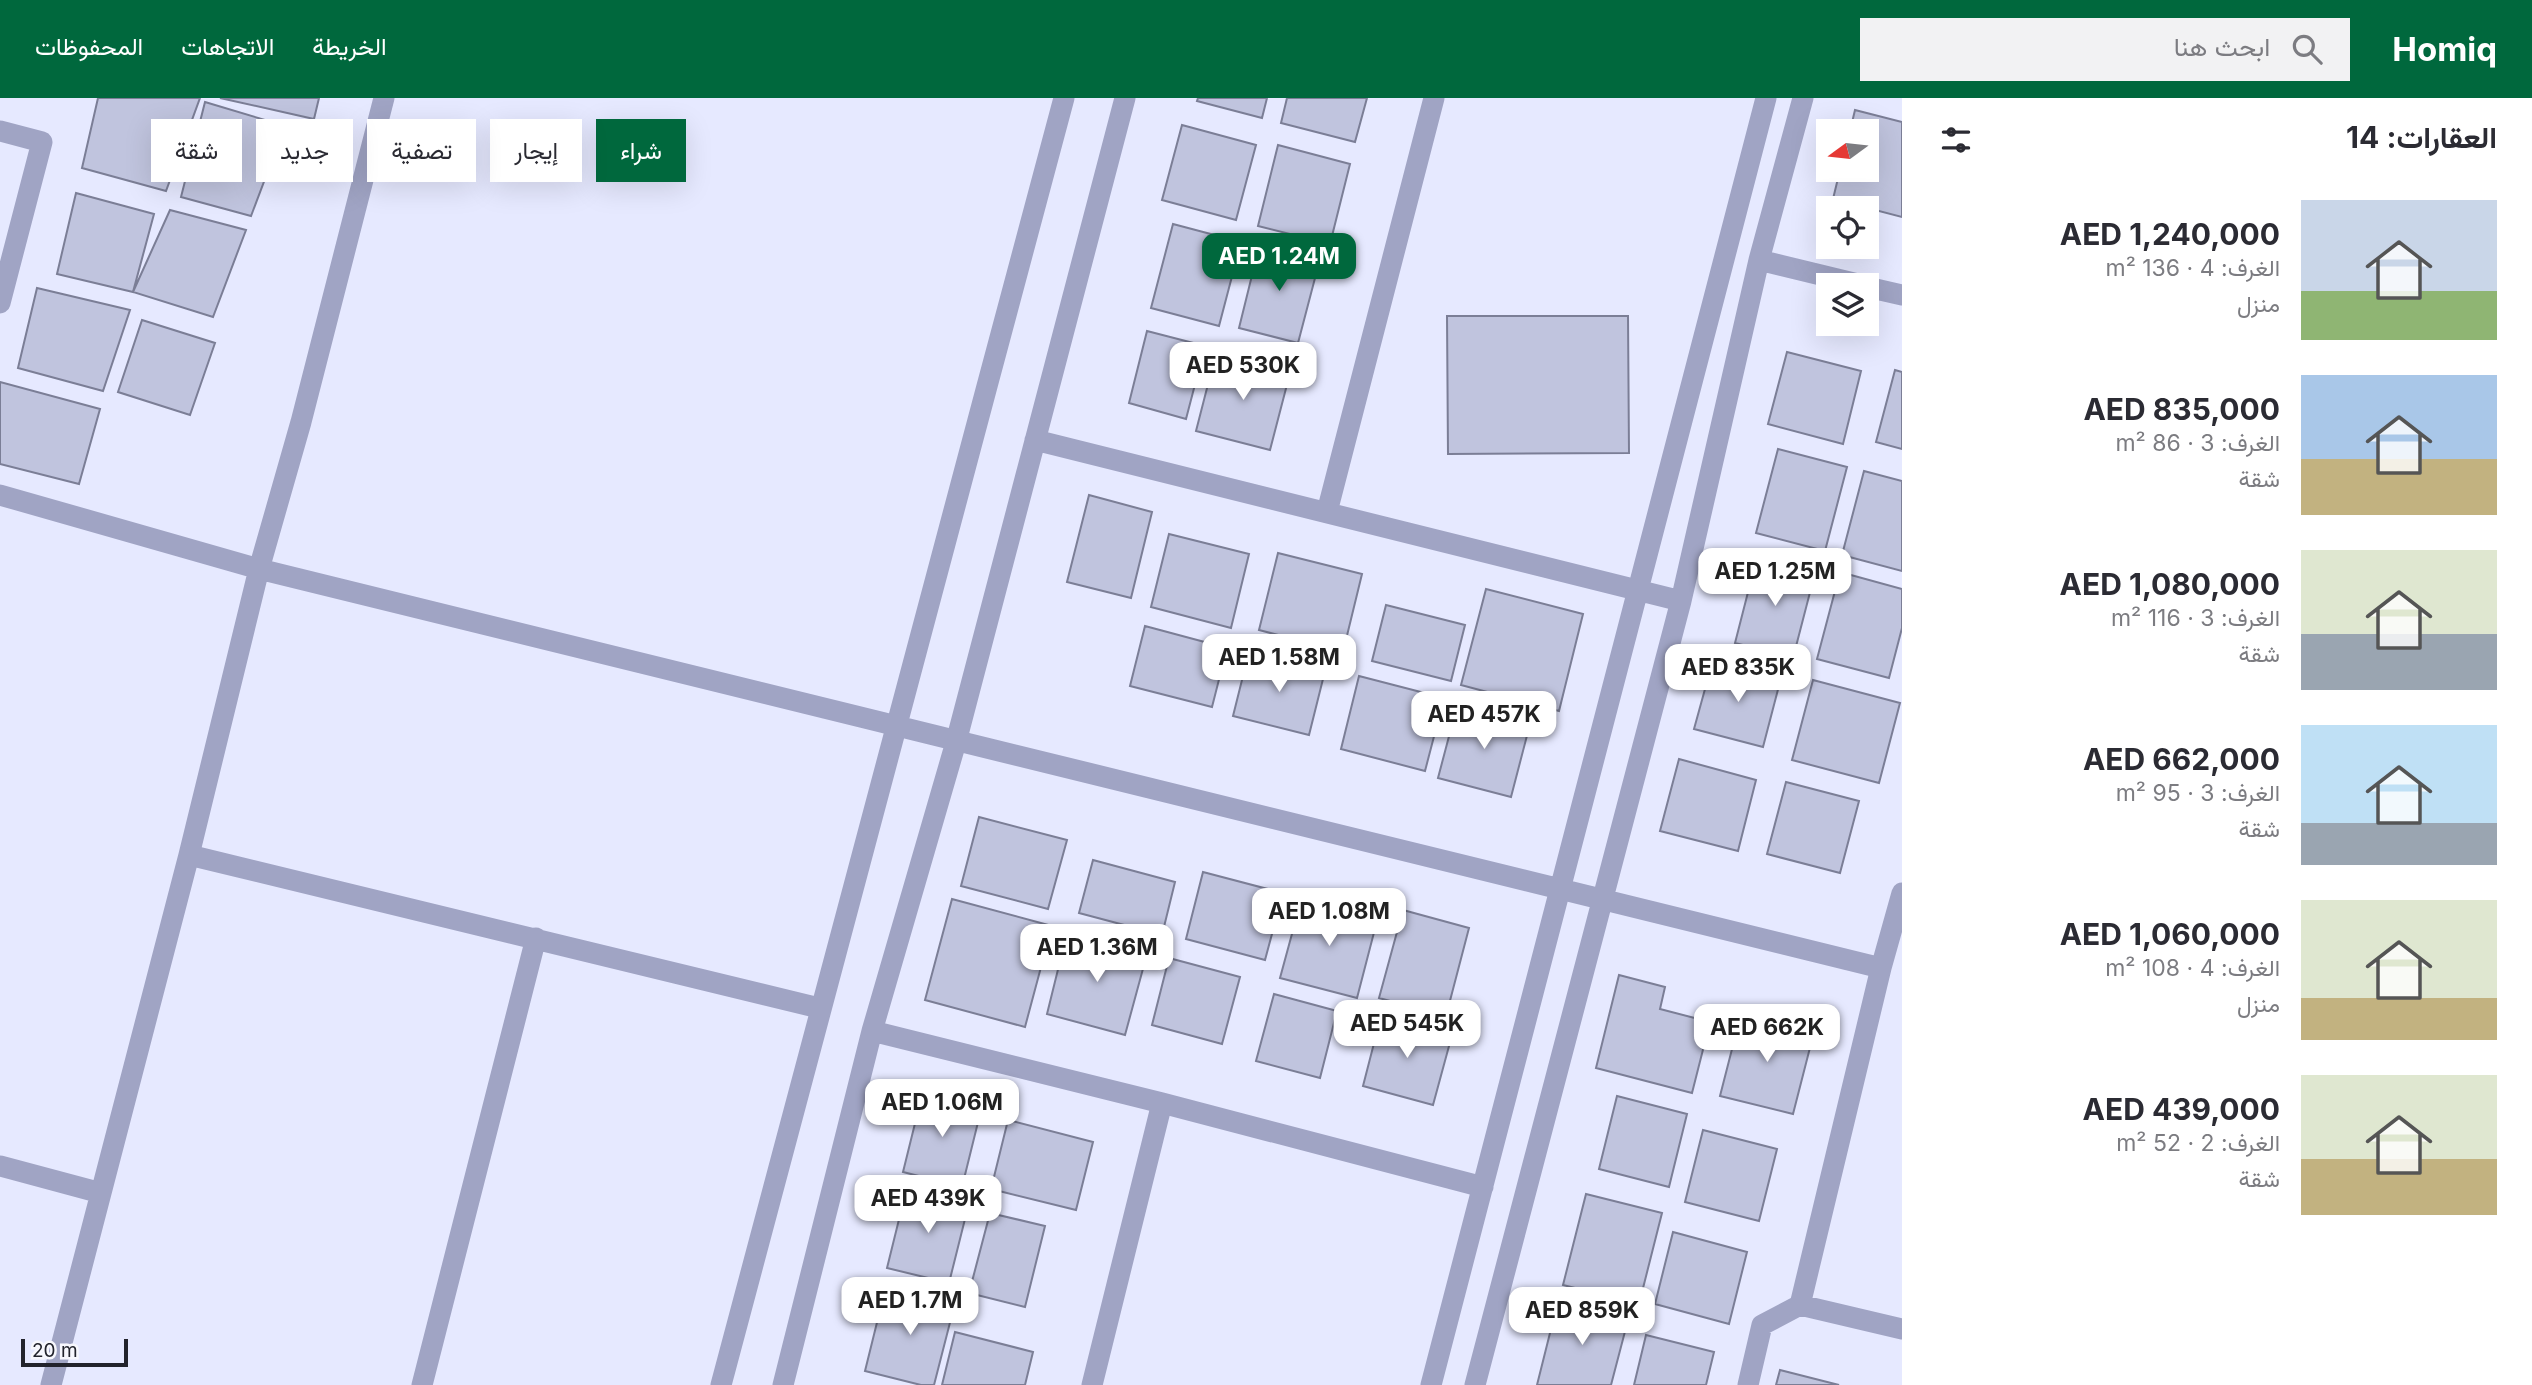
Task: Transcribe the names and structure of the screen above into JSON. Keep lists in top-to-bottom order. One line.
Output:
{"scale_bar":"20 m","north":"left","page":{"header":"Homiq","search":"ابحث هنا","nav":["الخريطة","الاتجاهات","المحفوظات"],"heading":"العقارات: 14","chip":["شراء","إيجار","تصفية","جديد","شقة"],"list":[{"name":"AED 1,240,000","note":"الغرف: 4 · 136 m² · منزل"},{"name":"AED 835,000","note":"الغرف: 3 · 86 m² · شقة"},{"name":"AED 1,080,000","note":"الغرف: 3 · 116 m² · شقة"},{"name":"AED 662,000","note":"الغرف: 3 · 95 m² · شقة"},{"name":"AED 1,060,000","note":"الغرف: 4 · 108 m² · منزل"},{"name":"AED 439,000","note":"الغرف: 2 · 52 m² · شقة"}],"price":["AED 1.24M","AED 530K","AED 1.25M","AED 1.58M","AED 835K","AED 457K","AED 1.08M","AED 1.36M","AED 545K","AED 662K","AED 1.06M","AED 439K","AED 1.7M","AED 859K"],"scale":"20 m"}}
